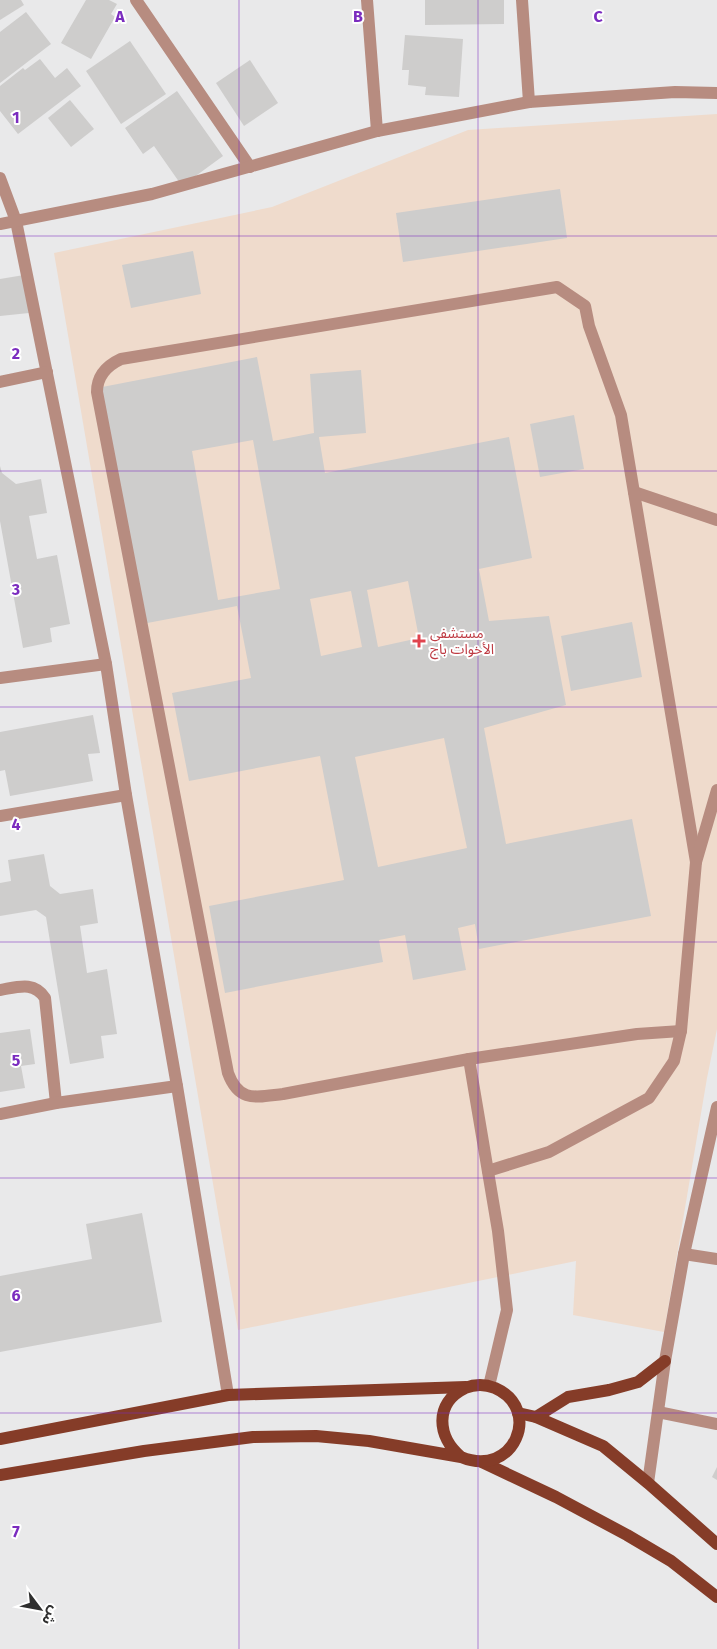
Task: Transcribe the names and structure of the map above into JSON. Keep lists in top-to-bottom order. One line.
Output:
{"places":{"health":["مستشفى الأخوات باج"]},"north":"bottom right","grid":{"columns":["A","B","C"],"rows":["1","2","3","4","5","6","7"]}}
